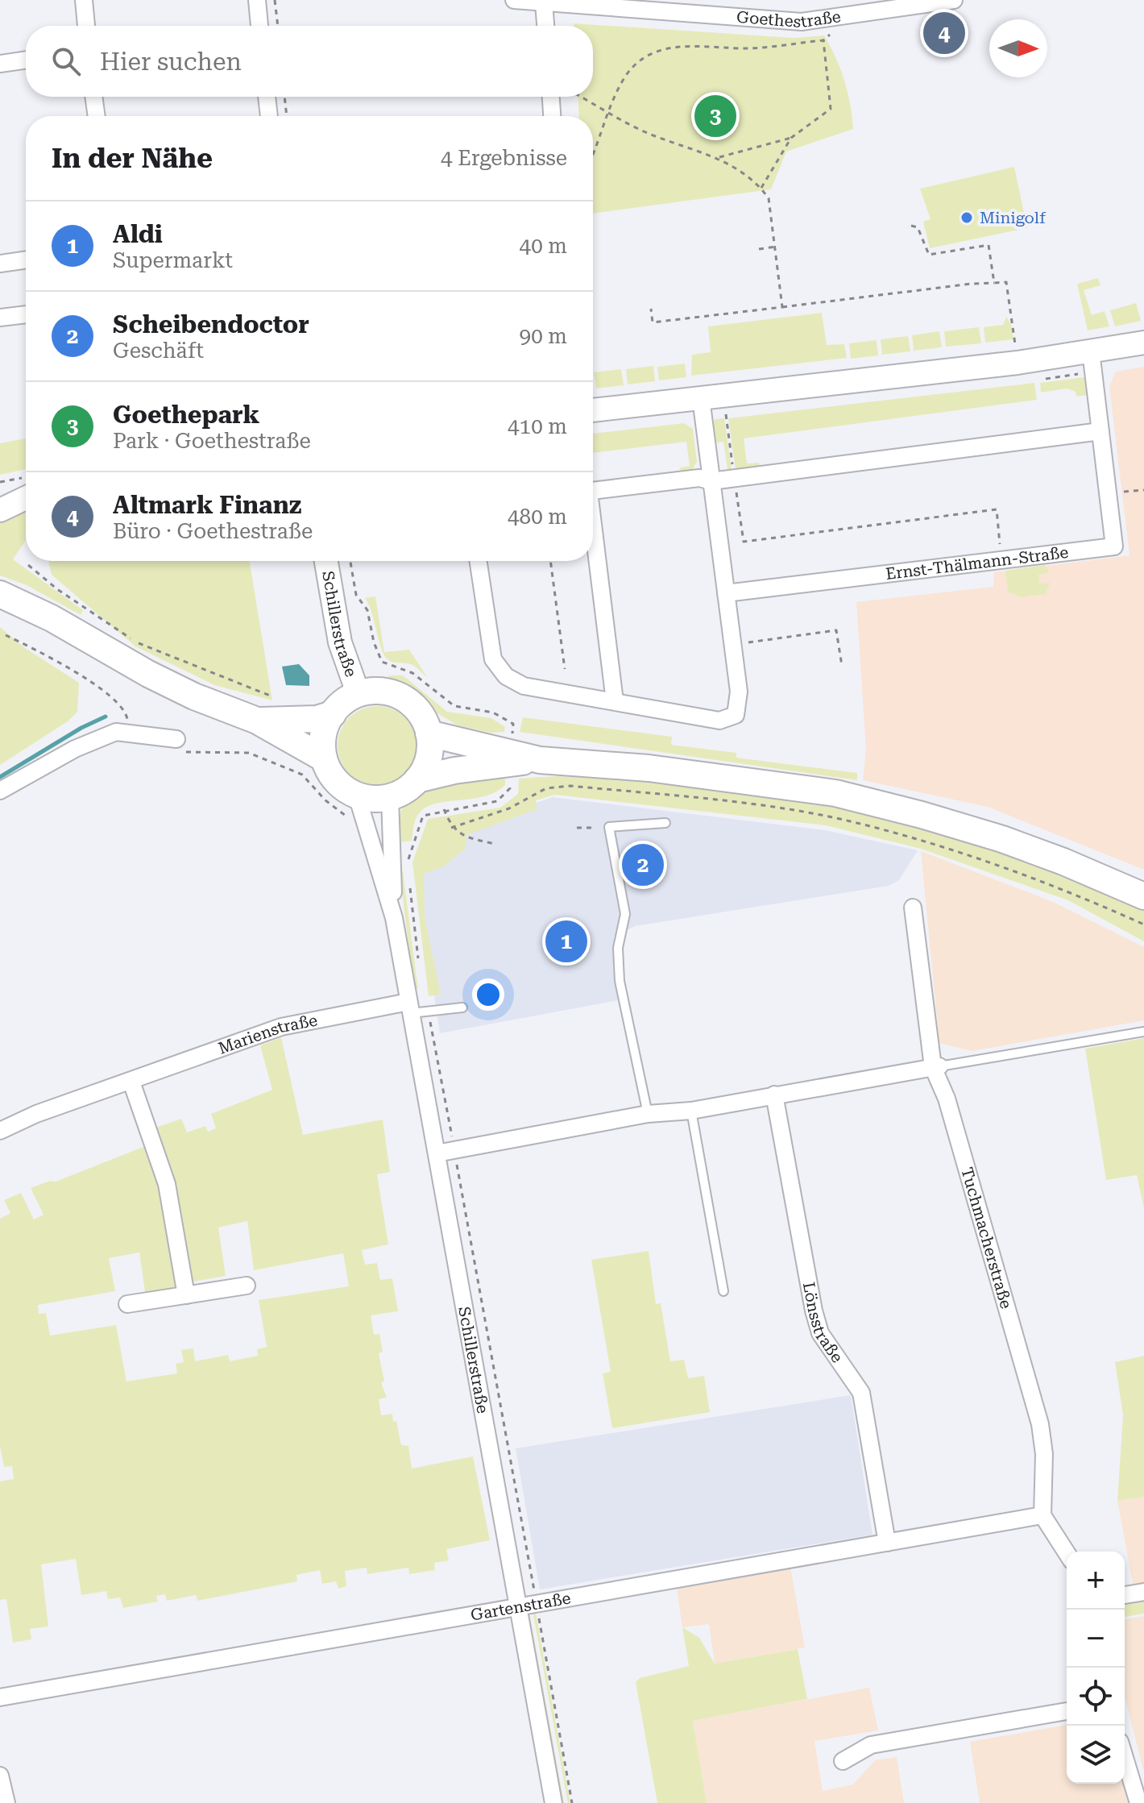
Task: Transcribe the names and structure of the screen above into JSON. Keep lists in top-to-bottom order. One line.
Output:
{"streets":{"main road":["Schillerstraße"],"street":["Goethestraße","Ernst-Thälmann-Straße","Marienstraße","Tuchmacherstraße","Lönsstraße","Gartenstraße"]},"crossings":[["Schillerstraße","Marienstraße"],["Schillerstraße","Gartenstraße"],["Tuchmacherstraße","Gartenstraße"],["Lönsstraße","Gartenstraße"]],"places":["Minigolf"],"north":"right","page":{"pins":["4","3","2","1"],"search":"Hier suchen","heading":["In der Nähe","4 Ergebnisse"],"list":[{"mark":"1","name":"Aldi","note":"Supermarkt","value":"40 m"},{"mark":"2","name":"Scheibendoctor","note":"Geschäft","value":"90 m"},{"mark":"3","name":"Goethepark","note":"Park · Goethestraße","value":"410 m"},{"mark":"4","name":"Altmark Finanz","note":"Büro · Goethestraße","value":"480 m"}],"map_buttons":["+","−"]}}
